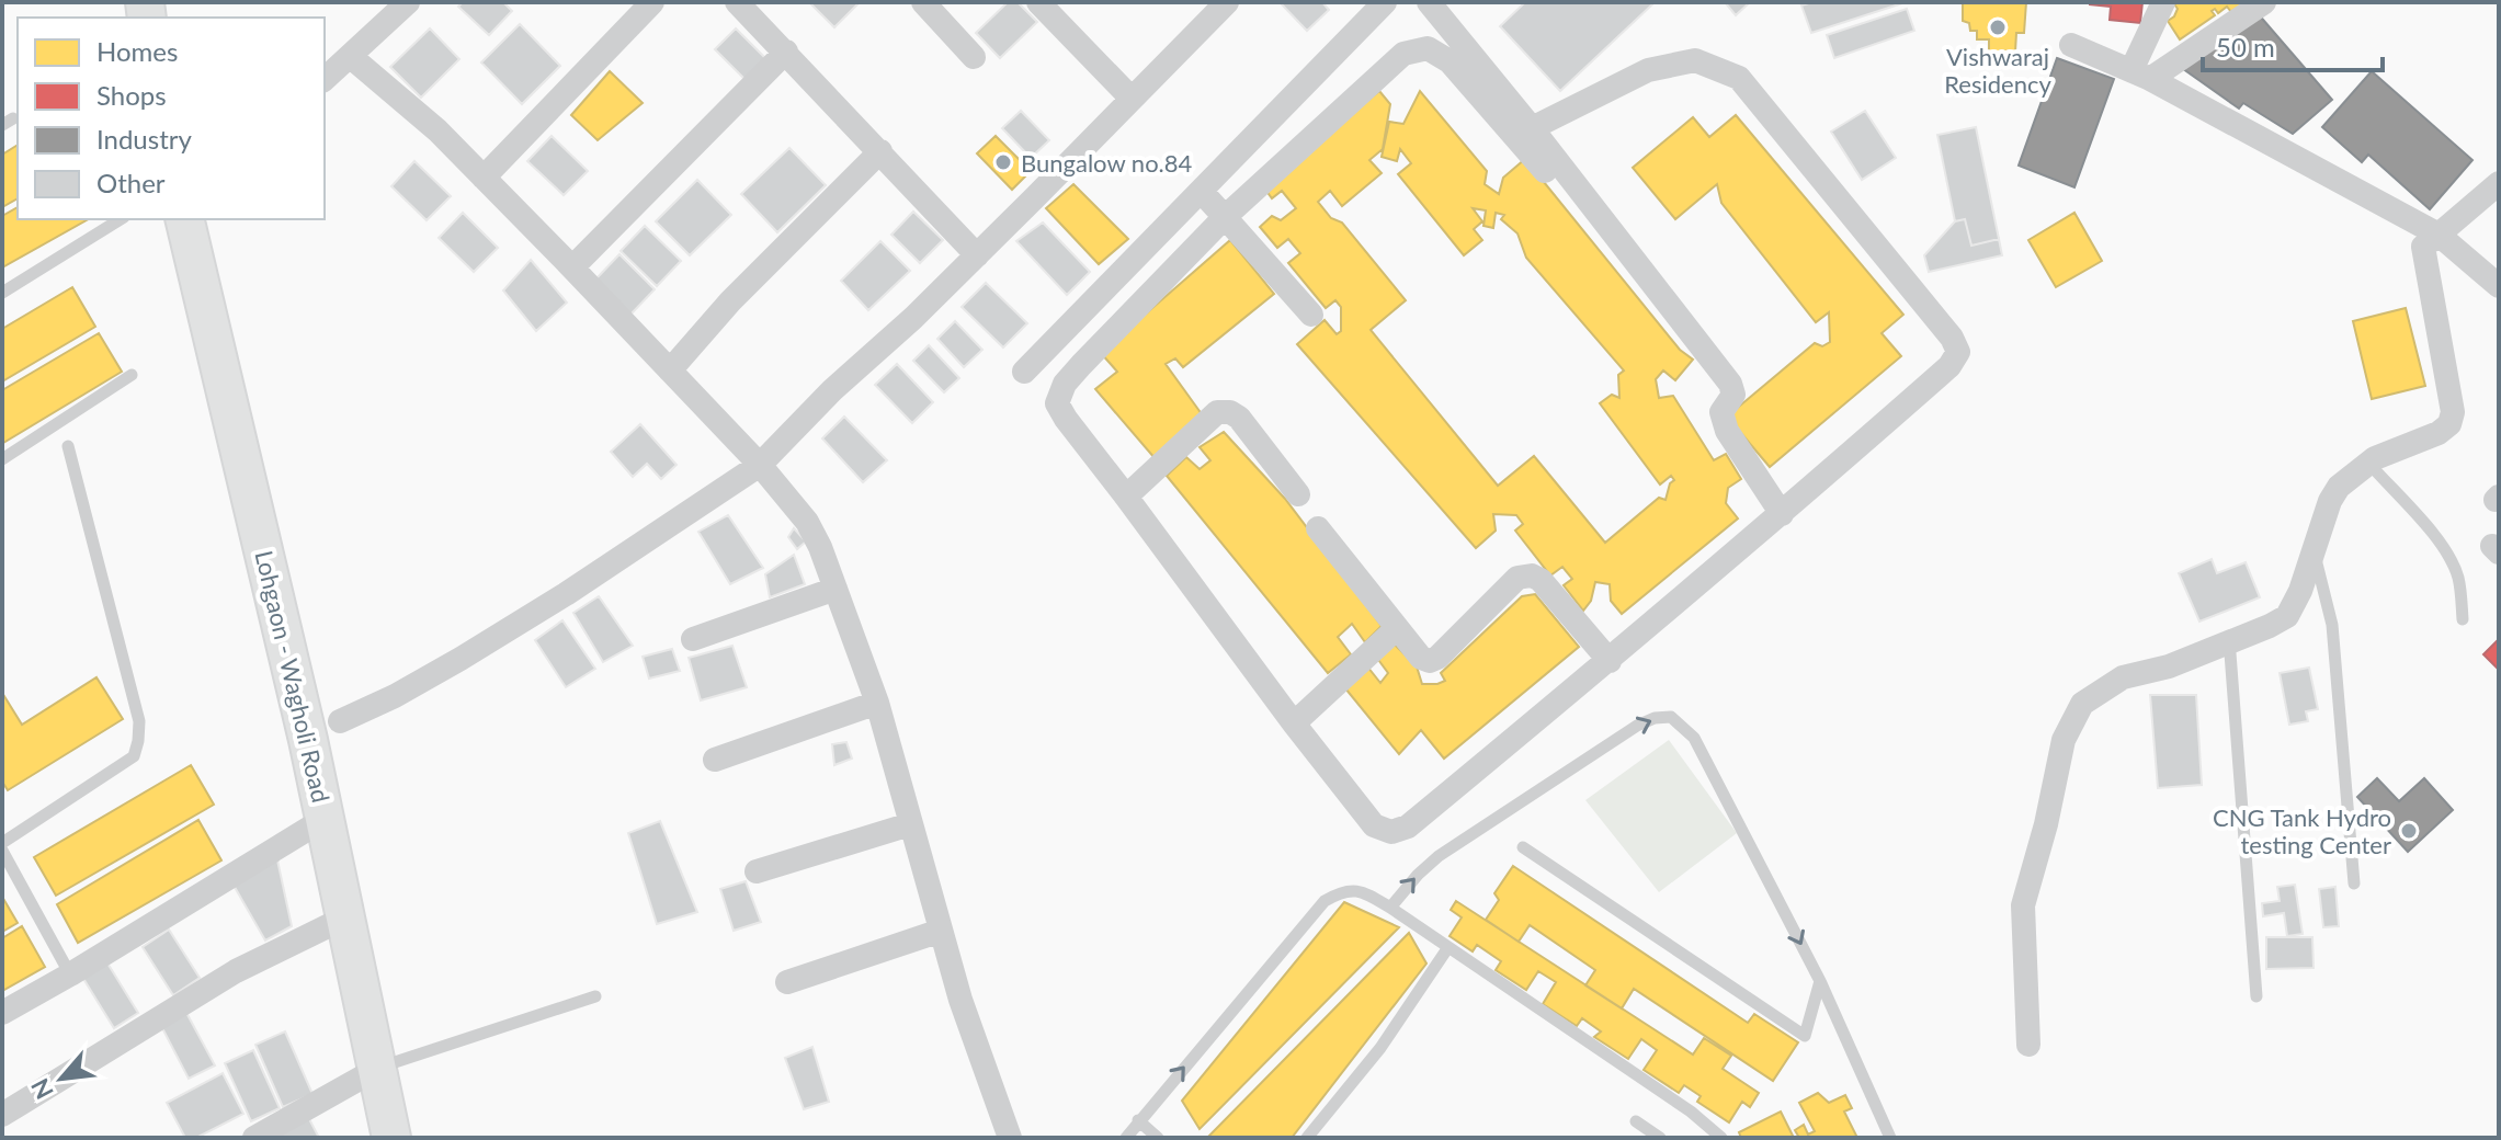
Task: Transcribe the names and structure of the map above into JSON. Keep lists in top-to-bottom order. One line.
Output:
{"streets":{"main road":["Lohgaon - Wagholi Road"]},"places":["Vishwaraj Residency","Bungalow no.84","CNG Tank Hydro testing Center"],"legend":["Homes","Shops","Industry","Other"],"scale_bar":"50 m","north":"bottom left"}
